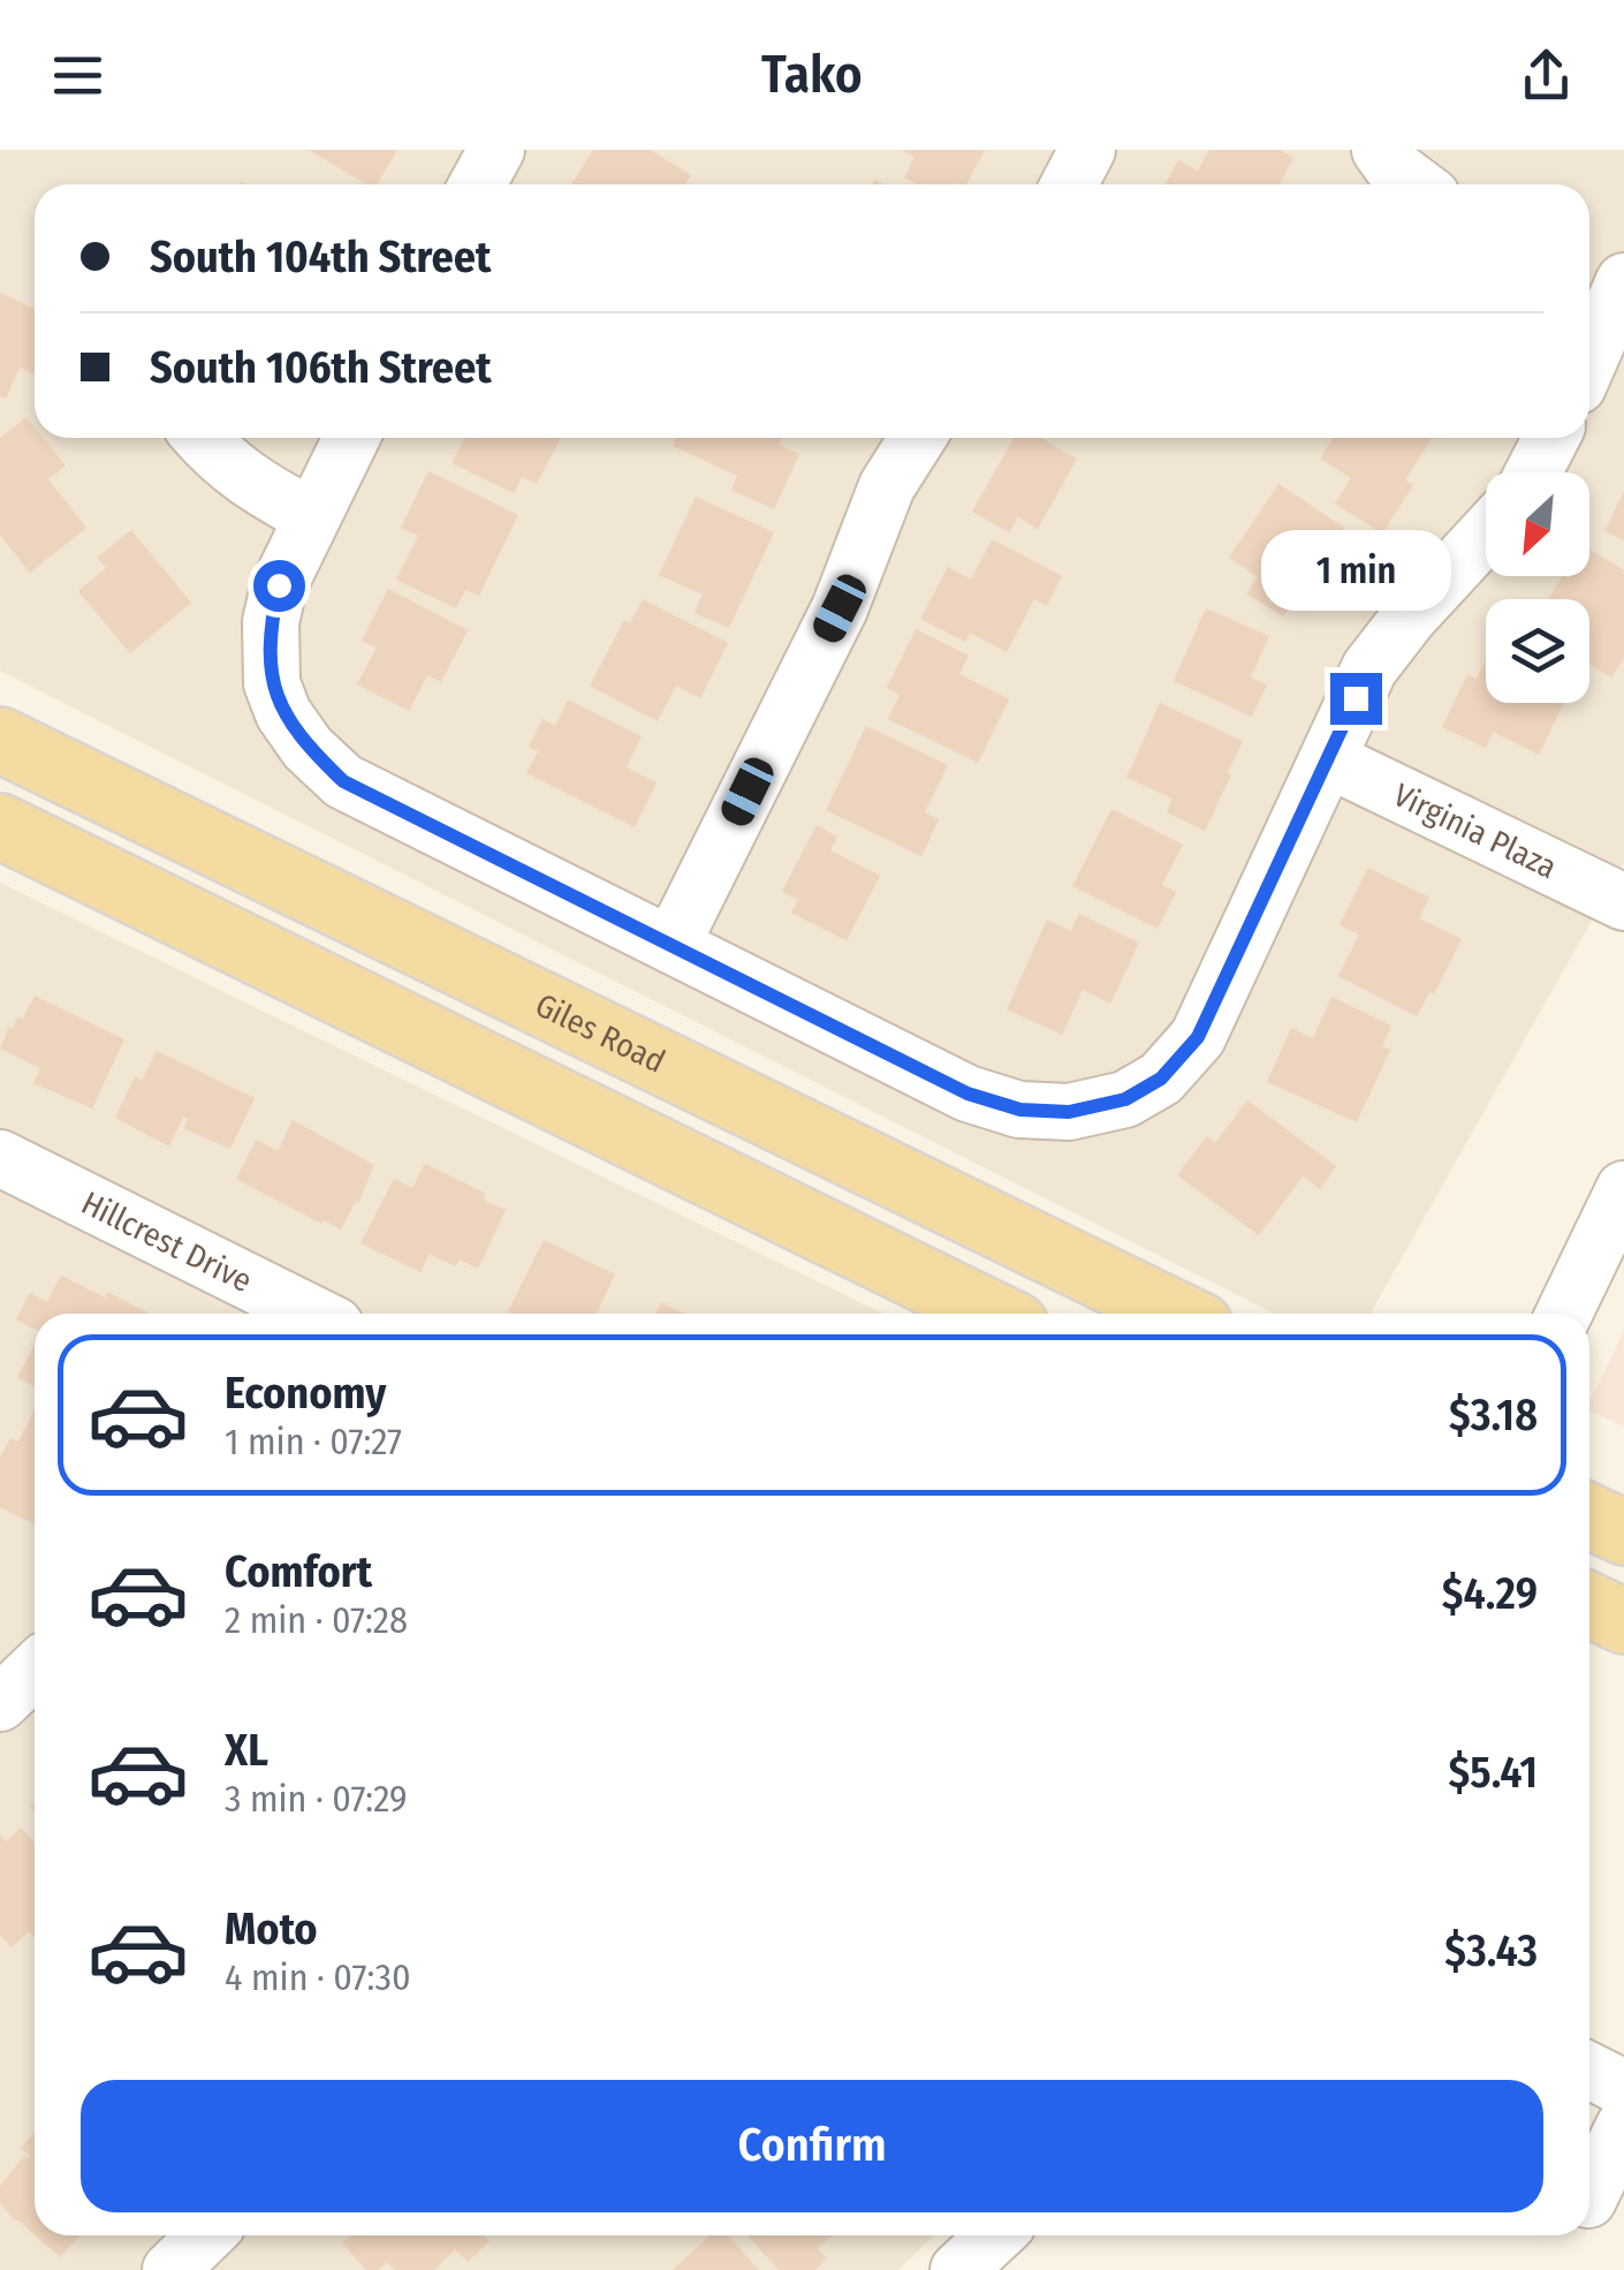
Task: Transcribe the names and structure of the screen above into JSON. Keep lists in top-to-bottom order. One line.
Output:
{"streets":{"main road":["Giles Road"],"street":["Virginia Plaza","Hillcrest Drive"]},"north":"bottom left","page":{"header":"Tako","banner":["South 104th Street","South 106th Street"],"bubble":"1 min","list":[{"name":"Economy","note":"1 min · 07:27","value":"$3.18"},{"name":"Comfort","note":"2 min · 07:28","value":"$4.29"},{"name":"XL","note":"3 min · 07:29","value":"$5.41"},{"name":"Moto","note":"4 min · 07:30","value":"$3.43"}],"buttons":"Confirm"}}
